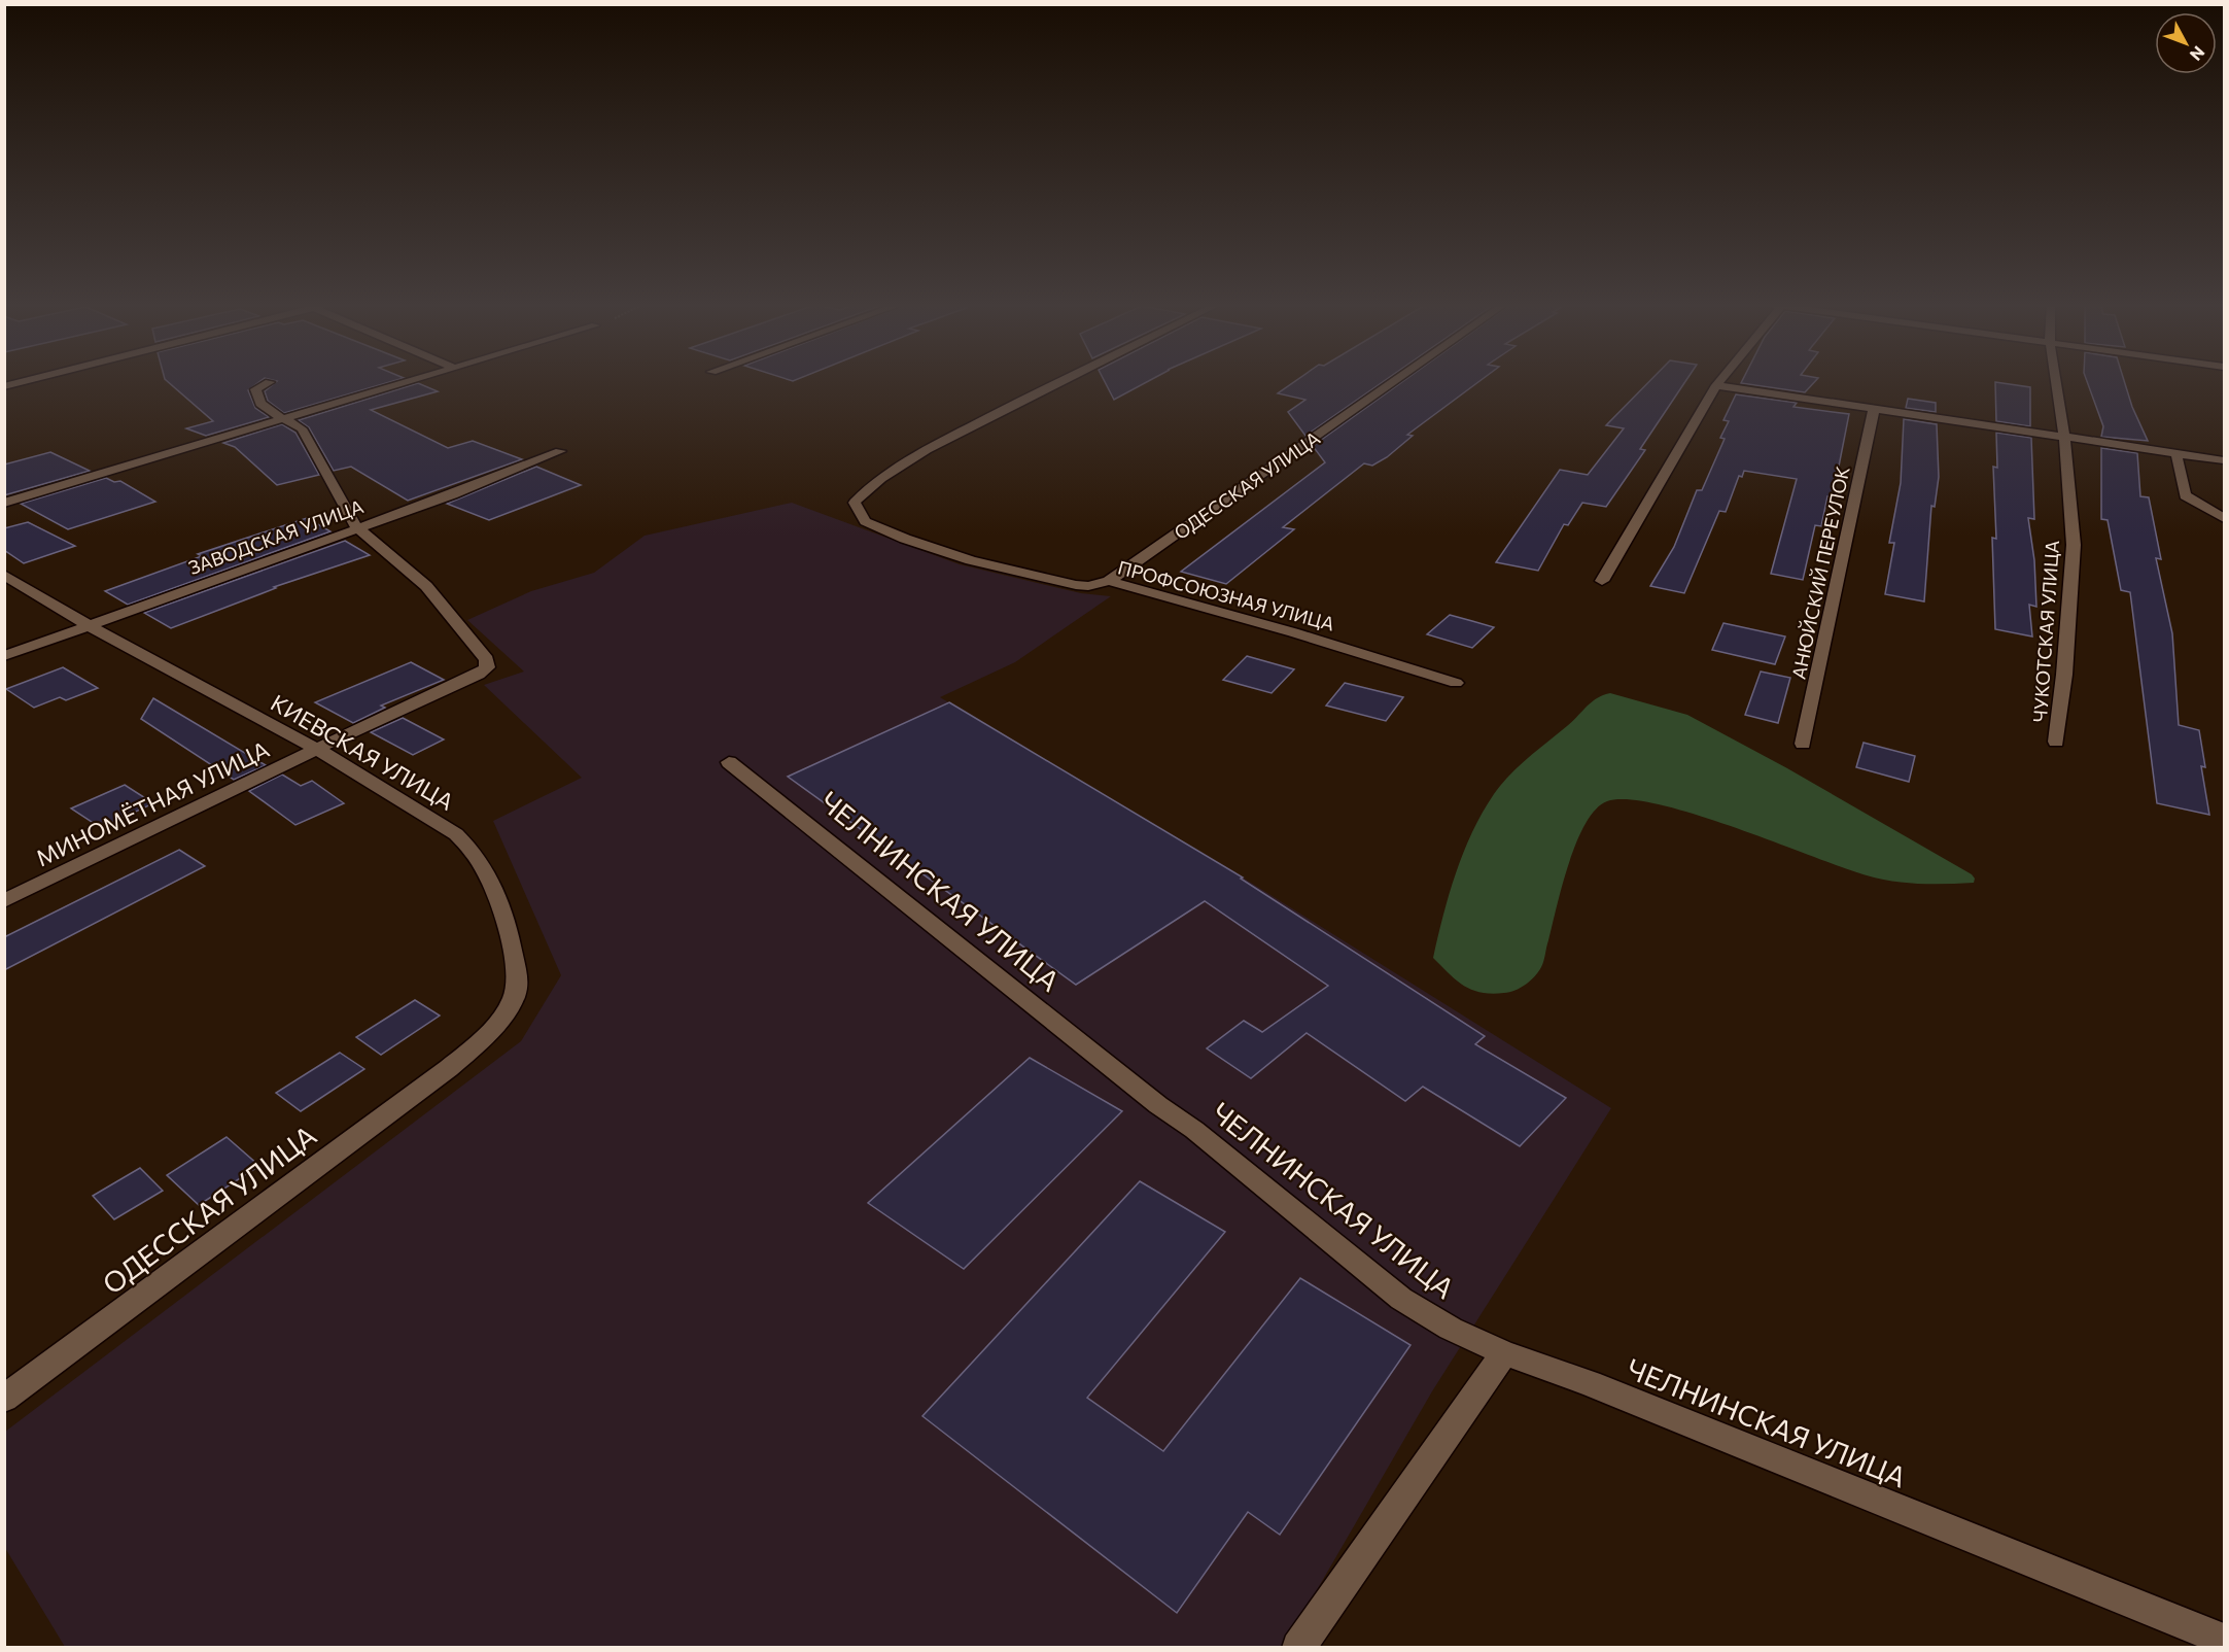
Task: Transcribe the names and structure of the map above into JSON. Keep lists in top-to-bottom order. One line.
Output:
{"streets":{"street":["ОДЕССКАЯ УЛИЦА","ЗАВОДСКАЯ УЛИЦА","АНЮЙСКИЙ ПЕРЕУЛОК","ПРОФСОЮЗНАЯ УЛИЦА","ЧУКОТСКАЯ УЛИЦА","КИЕВСКАЯ УЛИЦА","МИНОМЁТНАЯ УЛИЦА","ЧЕЛНИНСКАЯ УЛИЦА"]},"crossings":[["ОДЕССКАЯ УЛИЦА","ПРОФСОЮЗНАЯ УЛИЦА"],["ОДЕССКАЯ УЛИЦА","КИЕВСКАЯ УЛИЦА"],["ЗАВОДСКАЯ УЛИЦА","КИЕВСКАЯ УЛИЦА"],["ЗАВОДСКАЯ УЛИЦА","МИНОМЁТНАЯ УЛИЦА"],["КИЕВСКАЯ УЛИЦА","МИНОМЁТНАЯ УЛИЦА"]],"north":"bottom right"}
